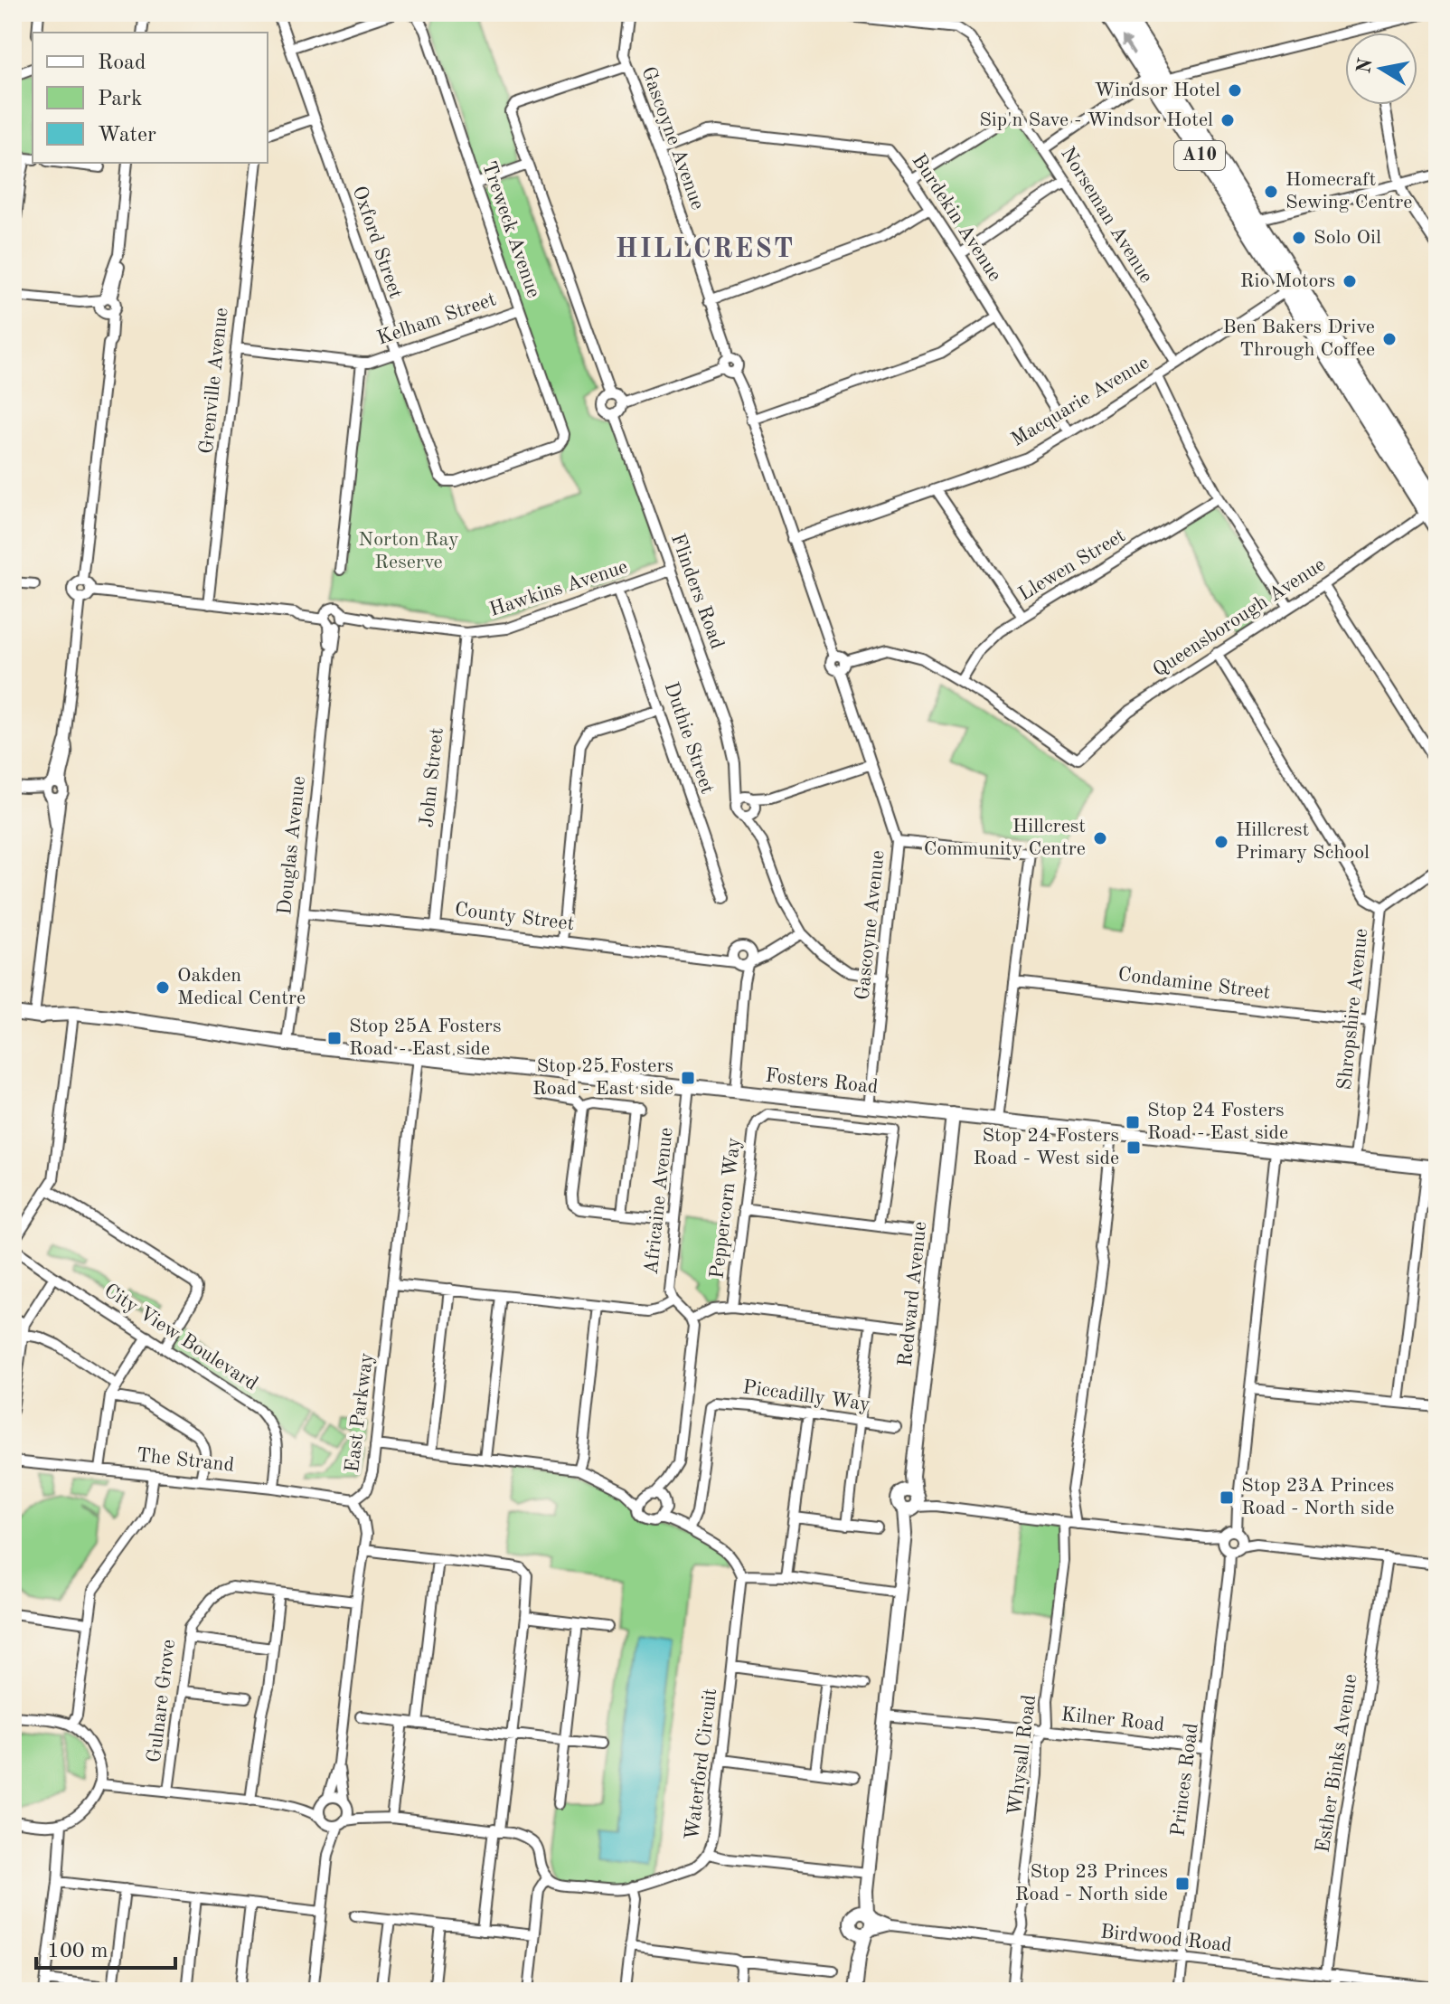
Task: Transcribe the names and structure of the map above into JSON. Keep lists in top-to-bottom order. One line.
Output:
{"streets":{"highway":["A10"],"main road":["Fosters Road","Redward Avenue"],"street":["Gascoyne Avenue","Norseman Avenue","Burdekin Avenue","Treweck Avenue","Oxford Street","Kelham Street","Grenville Avenue","Macquarie Avenue","Llewen Street","Hawkins Avenue","Flinders Road","Queensborough Avenue","Duthie Street","John Street","Douglas Avenue","County Street","Condamine Street","Shropshire Avenue","Africaine Avenue","Peppercorn Way","City View Boulevard","Piccadilly Way","East Parkway","The Strand","Gulnare Grove","Kilner Road","Whysall Road","Esther Binks Avenue","Waterford Circuit","Princes Road","Birdwood Road"]},"crossings":[["Gascoyne Avenue","Burdekin Avenue"],["Gascoyne Avenue","Fosters Road"],["A10","Macquarie Avenue"],["A10","Queensborough Avenue"],["Norseman Avenue","Macquarie Avenue"],["Burdekin Avenue","Macquarie Avenue"],["Treweck Avenue","Oxford Street"],["Treweck Avenue","Kelham Street"],["Oxford Street","Kelham Street"],["Kelham Street","Grenville Avenue"],["Grenville Avenue","Hawkins Avenue"],["Llewen Street","Queensborough Avenue"],["Hawkins Avenue","Flinders Road"],["Hawkins Avenue","Duthie Street"],["Hawkins Avenue","John Street"],["Hawkins Avenue","Douglas Avenue"],["Queensborough Avenue","Shropshire Avenue"],["John Street","County Street"],["Douglas Avenue","County Street"],["Douglas Avenue","Fosters Road"],["Condamine Street","Shropshire Avenue"],["Shropshire Avenue","Fosters Road"],["Fosters Road","Africaine Avenue"],["Fosters Road","Redward Avenue"],["Fosters Road","East Parkway"],["Fosters Road","Princes Road"],["Redward Avenue","Kilner Road"],["Redward Avenue","Birdwood Road"],["City View Boulevard","The Strand"],["East Parkway","The Strand"],["East Parkway","Gulnare Grove"],["Kilner Road","Whysall Road"],["Kilner Road","Princes Road"],["Whysall Road","Birdwood Road"],["Esther Binks Avenue","Birdwood Road"],["Princes Road","Birdwood Road"]],"districts":["HILLCREST"],"parks":["Norton Ray Reserve"],"places":{"other":["Windsor Hotel","Sip'n Save - Windsor Hotel","Homecraft Sewing Centre","Solo Oil","Rio Motors","Ben Bakers Drive Through Coffee","Hillcrest Community Centre","Hillcrest Primary School","Oakden Medical Centre"],"transit":["Stop 25A Fosters Road - East side","Stop 25 Fosters Road - East side","Stop 24 Fosters Road - East side","Stop 24 Fosters Road - West side","Stop 23A Princes Road - North side","Stop 23 Princes Road - North side"]},"legend":["Road","Park","Water"],"scale_bar":"100 m","north":"left"}
